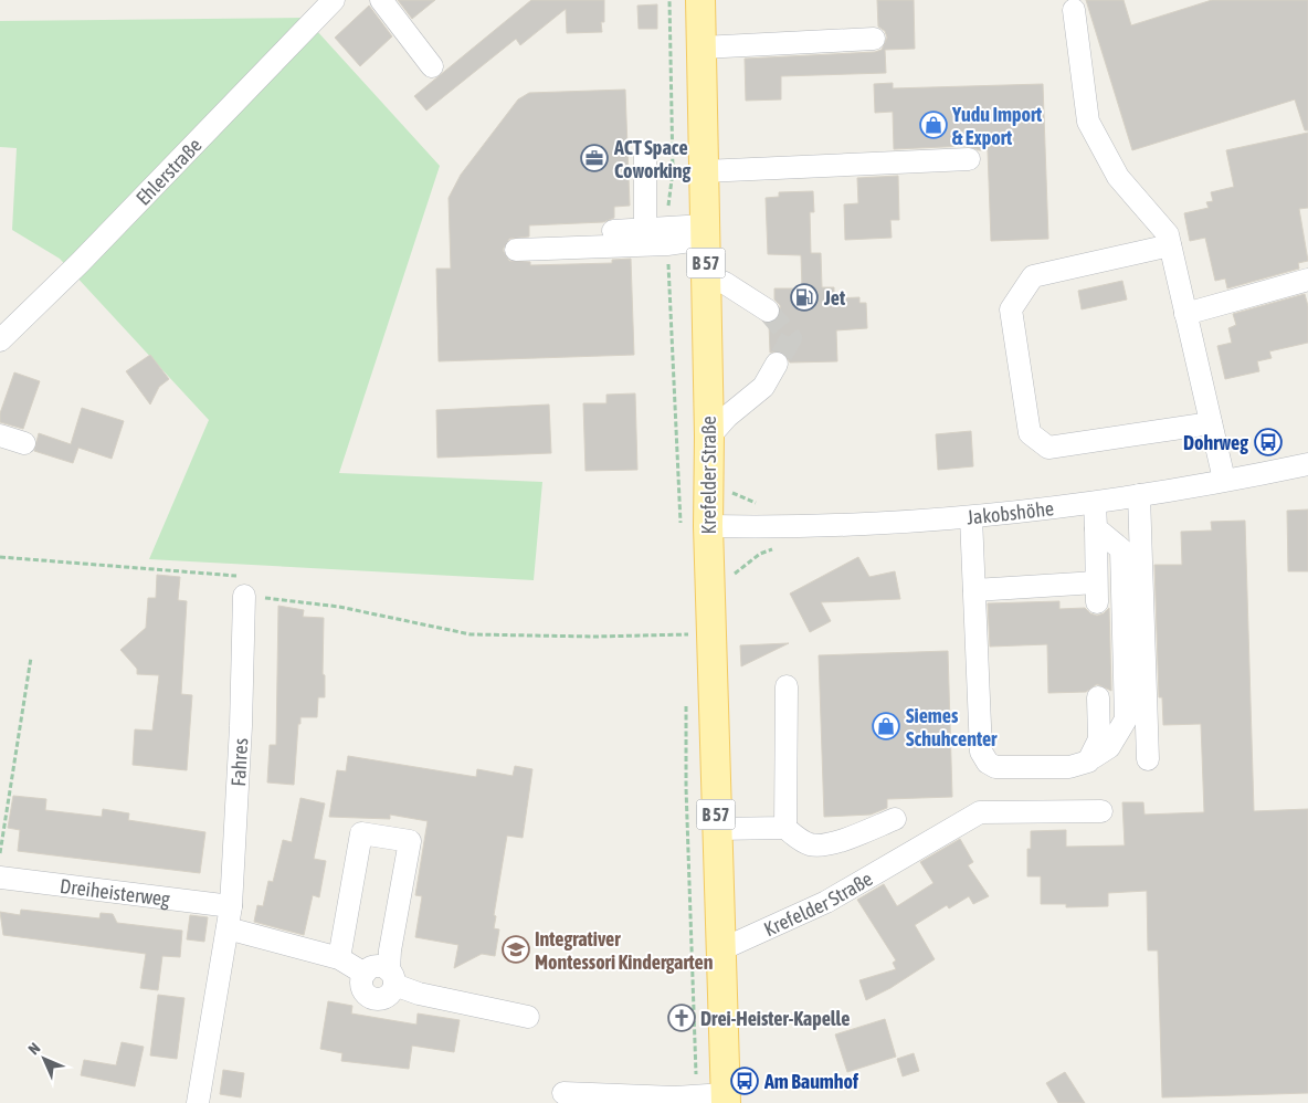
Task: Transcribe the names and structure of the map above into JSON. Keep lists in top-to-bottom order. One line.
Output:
{"streets":{"main road":["B 57","Krefelder Straße"],"street":["Ehlerstraße","Jakobshöhe","Fahres","Dreiheisterweg"]},"crossings":[["Krefelder Straße","Jakobshöhe"],["Fahres","Dreiheisterweg"]],"places":{"shop":["Yudu Import & Export","Siemes Schuhcenter"],"office":["ACT Space Coworking"],"fuel station":["Jet"],"bus stop":["Dohrweg","Am Baumhof"],"school or university":["Integrativer Montessori Kindergarten"],"church":["Drei-Heister-Kapelle"]},"north":"top left"}
